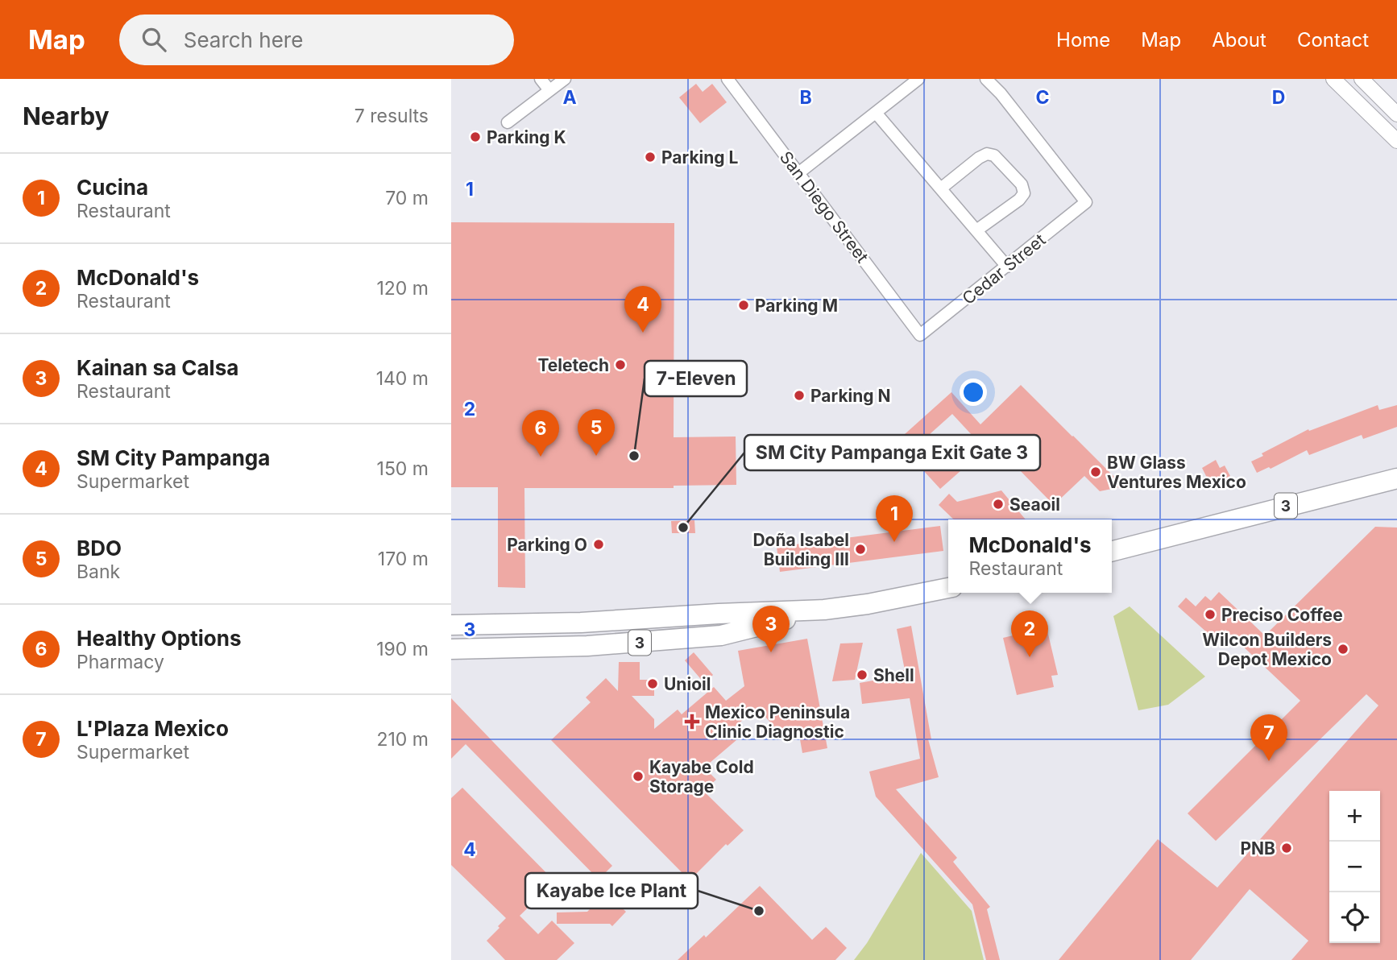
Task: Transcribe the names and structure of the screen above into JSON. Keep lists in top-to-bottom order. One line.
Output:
{"streets":{"highway":["3"],"street":["San Diego Street","Cedar Street"]},"crossings":[["San Diego Street","Cedar Street"]],"places":{"other":["Parking K","Parking L","Parking M","Teletech","Parking N","7-Eleven","BW Glass Ventures Mexico","Seaoil","SM City Pampanga Exit Gate 3","Parking O","Doña Isabel Building III","Preciso Coffee","Wilcon Builders Depot Mexico","Shell","Unioil","Kayabe Cold Storage","PNB","Kayabe Ice Plant"],"health":["Mexico Peninsula Clinic Diagnostic"]},"page":{"header":"Map","search":"Search here","nav":["Home","Map","About","Contact"],"heading":["Nearby","7 results"],"list":[{"mark":"1","name":"Cucina","note":"Restaurant","value":"70 m"},{"mark":"2","name":"McDonald's","note":"Restaurant","value":"120 m"},{"mark":"3","name":"Kainan sa Calsa","note":"Restaurant","value":"140 m"},{"mark":"4","name":"SM City Pampanga","note":"Supermarket","value":"150 m"},{"mark":"5","name":"BDO","note":"Bank","value":"170 m"},{"mark":"6","name":"Healthy Options","note":"Pharmacy","value":"190 m"},{"mark":"7","name":"L'Plaza Mexico","note":"Supermarket","value":"210 m"}],"pins":["4","5","6","1","3","2","7"],"popup":["McDonald's","Restaurant"],"map_buttons":["+","−"]},"grid":{"columns":["A","B","C","D"],"rows":["1","2","3","4"]}}
